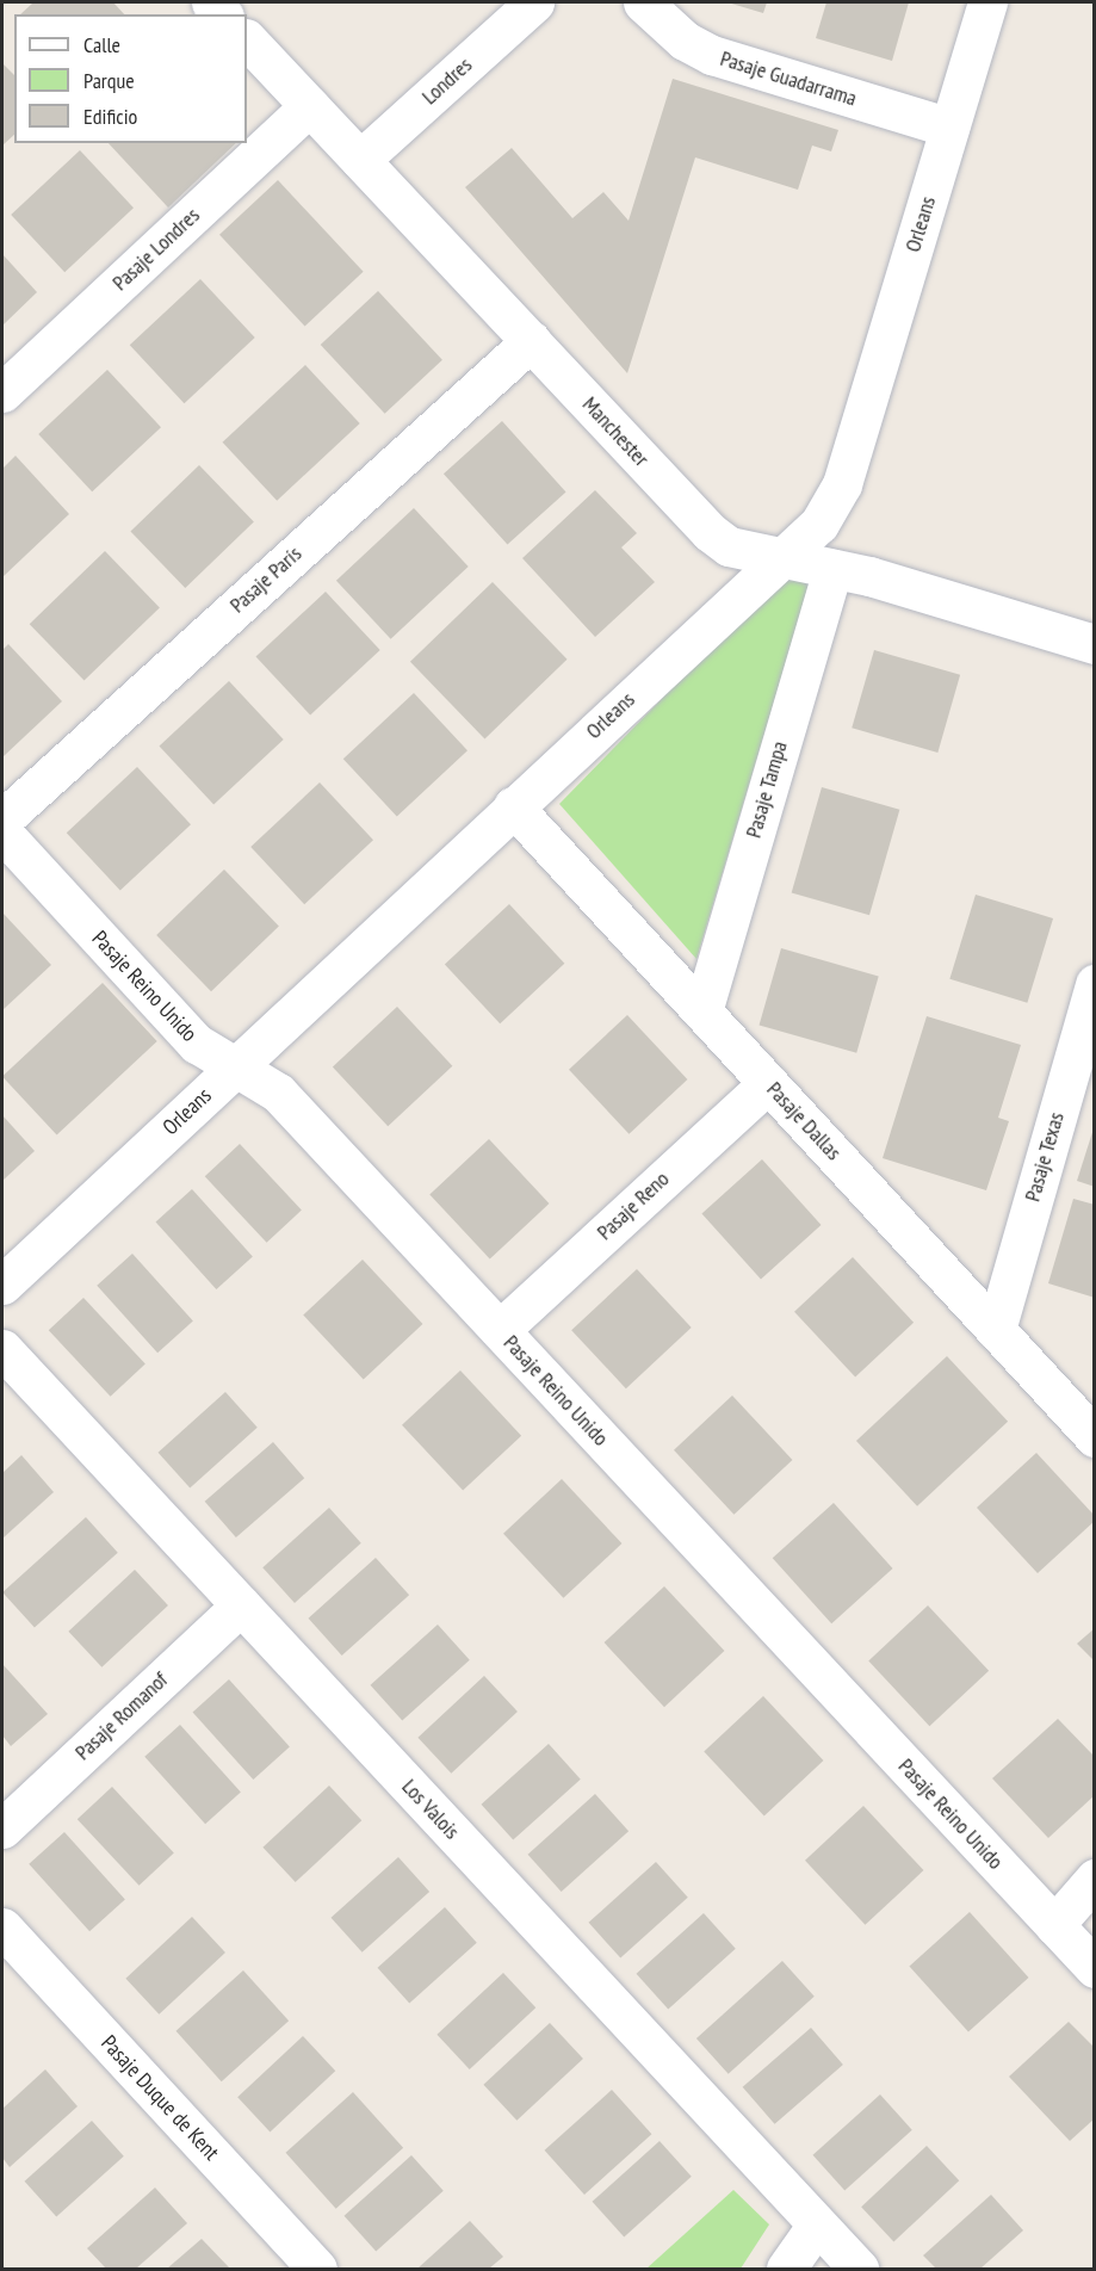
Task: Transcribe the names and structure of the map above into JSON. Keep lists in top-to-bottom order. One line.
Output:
{"streets":{"street":["Pasaje Guadarrama","Londres","Orleans","Pasaje Londres","Manchester","Pasaje París","Pasaje Tampa","Pasaje Reino Unido","Pasaje Dallas","Pasaje Texas","Pasaje Reno","Pasaje Romanof","Los Valois","Pasaje Duque de Kent"]},"crossings":[["Pasaje Guadarrama","Orleans"],["Londres","Manchester"],["Orleans","Manchester"],["Orleans","Pasaje Reino Unido"],["Orleans","Pasaje Dallas"],["Pasaje Londres","Manchester"],["Manchester","Pasaje París"],["Manchester","Pasaje Tampa"],["Pasaje Tampa","Pasaje Dallas"],["Pasaje Reino Unido","Pasaje Reno"],["Pasaje Dallas","Pasaje Texas"],["Pasaje Dallas","Pasaje Reno"],["Pasaje Romanof","Los Valois"]],"legend":["Calle","Parque","Edificio"]}
